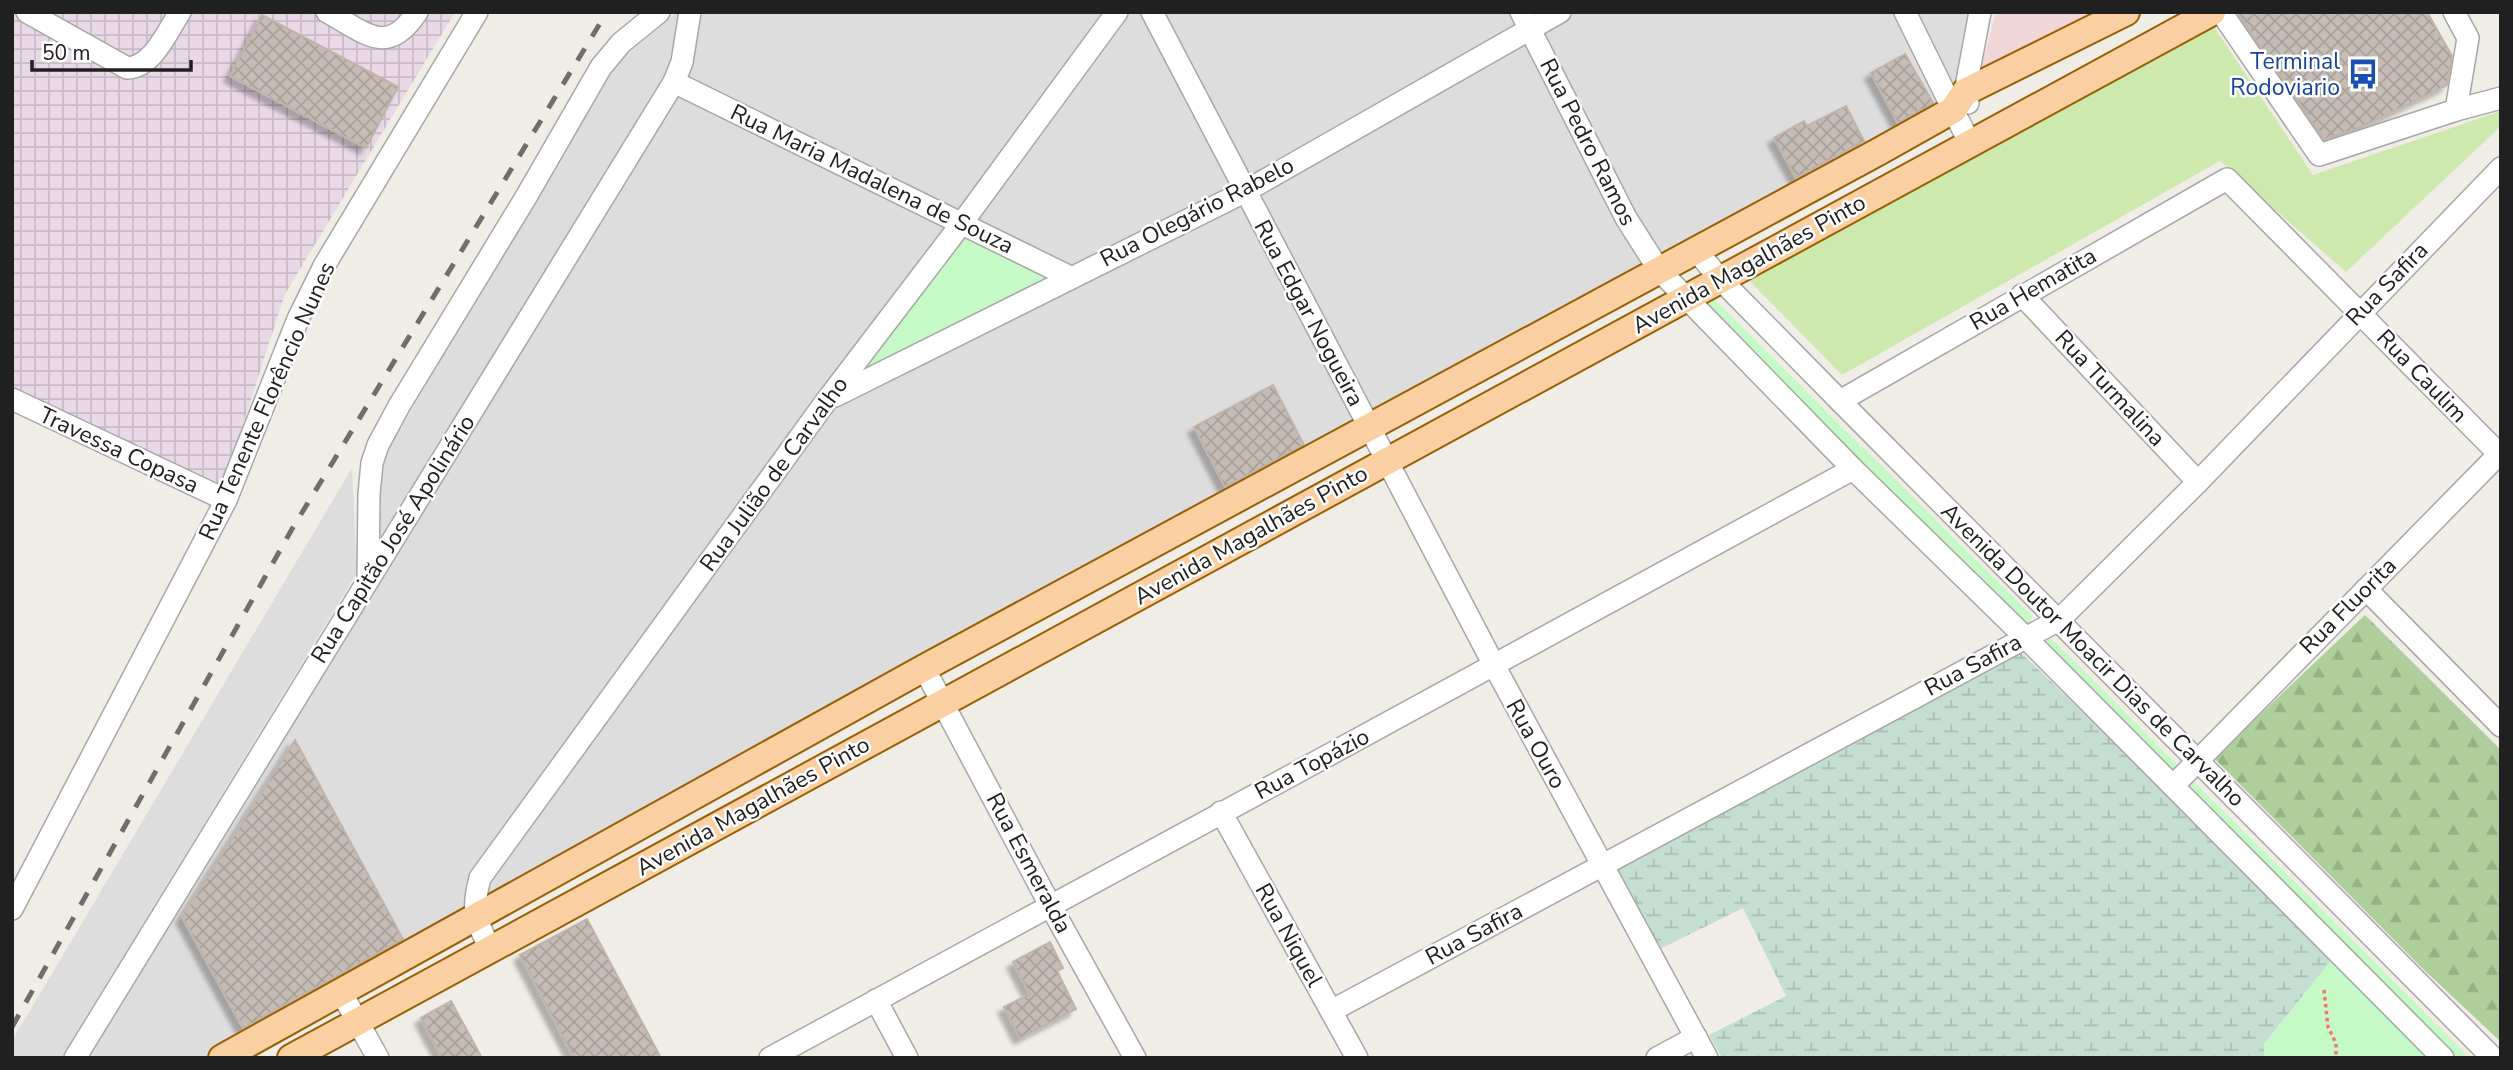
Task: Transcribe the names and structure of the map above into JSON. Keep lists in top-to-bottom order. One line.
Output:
{"streets":{"main road":["Avenida Magalhães Pinto"],"street":["Rua Pedro Ramos","Rua Maria Madalena de Souza","Rua Olegário Rabelo","Rua Safira","Rua Hematita","Rua Edgar Nogueira","Rua Caulim","Rua Turmalina","Rua Tenente Florêncio Nunes","Travessa Copasa","Rua Julião de Carvalho","Rua Capitão José Apolinário","Rua Fluorita","Avenida Doutor Moacir Dias de Carvalho","Rua Ouro","Rua Topázio","Rua Esmeralda","Rua Niquel"]},"crossings":[["Rua Pedro Ramos","Rua Olegário Rabelo"],["Rua Pedro Ramos","Avenida Magalhães Pinto"],["Rua Pedro Ramos","Avenida Doutor Moacir Dias de Carvalho"],["Rua Maria Madalena de Souza","Rua Olegário Rabelo"],["Rua Maria Madalena de Souza","Rua Julião de Carvalho"],["Rua Maria Madalena de Souza","Rua Capitão José Apolinário"],["Rua Olegário Rabelo","Rua Edgar Nogueira"],["Rua Olegário Rabelo","Rua Julião de Carvalho"],["Avenida Magalhães Pinto","Rua Edgar Nogueira"],["Avenida Magalhães Pinto","Rua Julião de Carvalho"],["Avenida Magalhães Pinto","Avenida Doutor Moacir Dias de Carvalho"],["Avenida Magalhães Pinto","Rua Ouro"],["Avenida Magalhães Pinto","Rua Esmeralda"],["Rua Safira","Rua Caulim"],["Rua Safira","Rua Turmalina"],["Rua Safira","Avenida Doutor Moacir Dias de Carvalho"],["Rua Safira","Rua Ouro"],["Rua Safira","Rua Niquel"],["Rua Hematita","Rua Caulim"],["Rua Hematita","Rua Turmalina"],["Rua Hematita","Avenida Doutor Moacir Dias de Carvalho"],["Rua Edgar Nogueira","Rua Ouro"],["Rua Caulim","Rua Fluorita"],["Rua Tenente Florêncio Nunes","Travessa Copasa"],["Rua Fluorita","Avenida Doutor Moacir Dias de Carvalho"],["Avenida Doutor Moacir Dias de Carvalho","Rua Topázio"],["Rua Ouro","Rua Topázio"],["Rua Topázio","Rua Esmeralda"],["Rua Topázio","Rua Niquel"]],"places":{"bus stop":["Terminal Rodoviario"]},"scale_bar":"50 m"}
